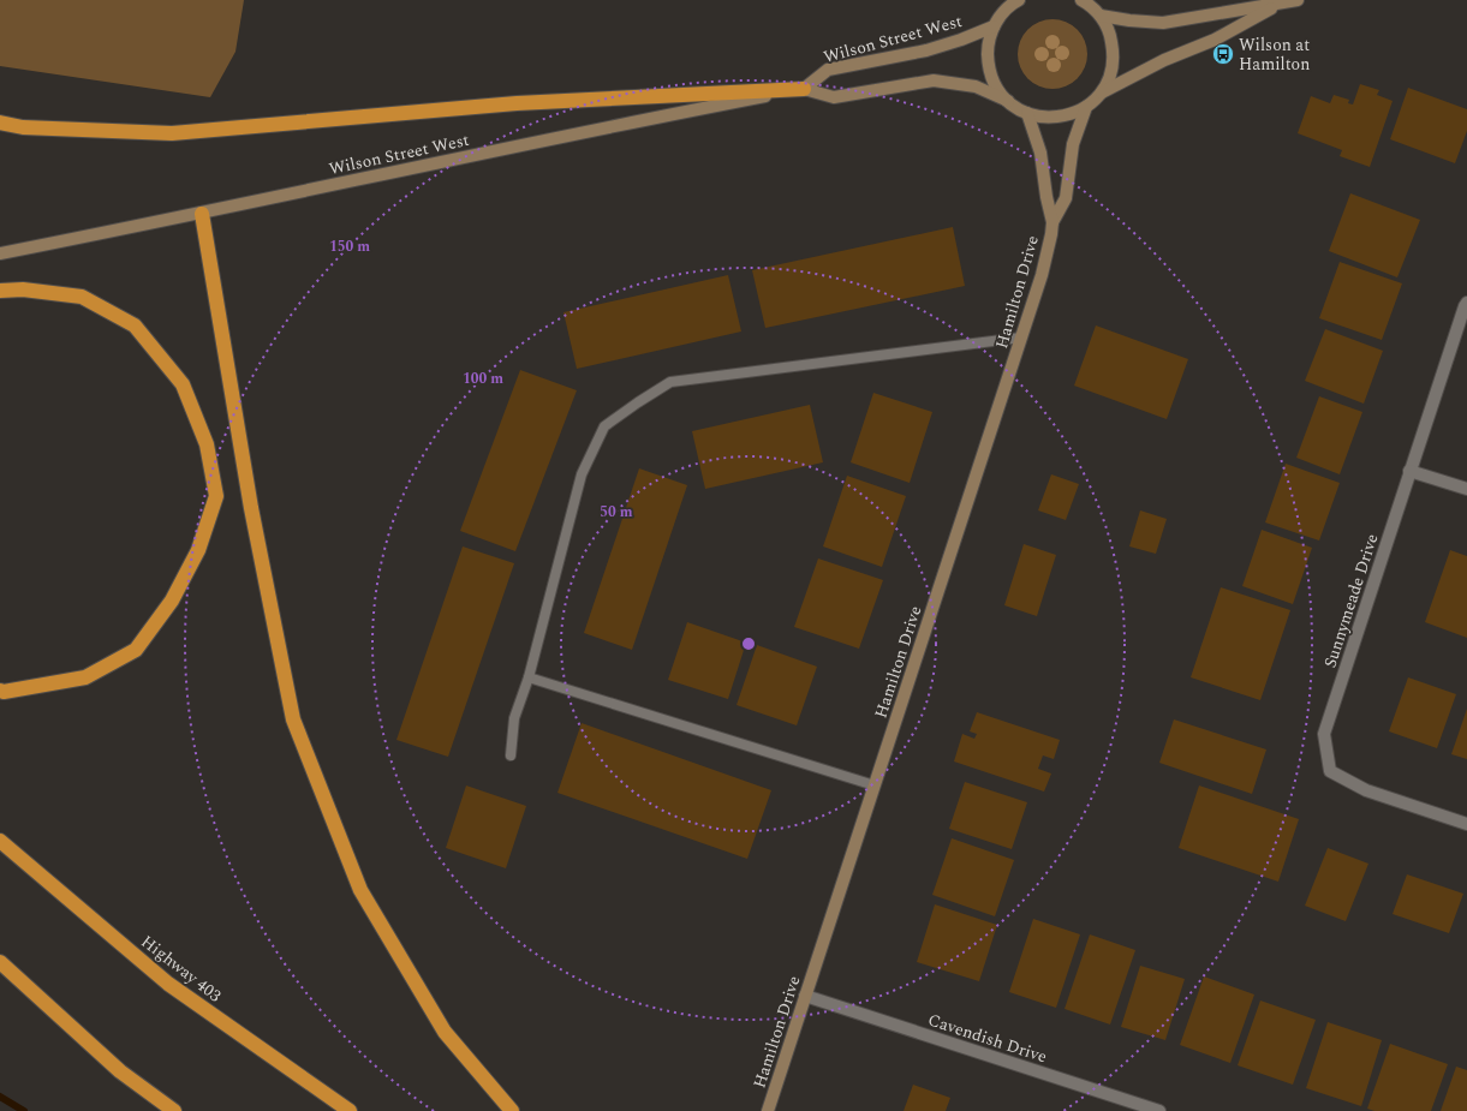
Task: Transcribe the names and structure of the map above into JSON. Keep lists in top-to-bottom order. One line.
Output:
{"streets":{"highway":["Highway 403"],"main road":["Wilson Street West","Hamilton Drive"],"street":["Sunnymeade Drive","Cavendish Drive"]},"crossings":[["Hamilton Drive","Cavendish Drive"]],"places":{"bus stop":["Wilson at Hamilton"]},"rings":["150 m","100 m","50 m"]}
